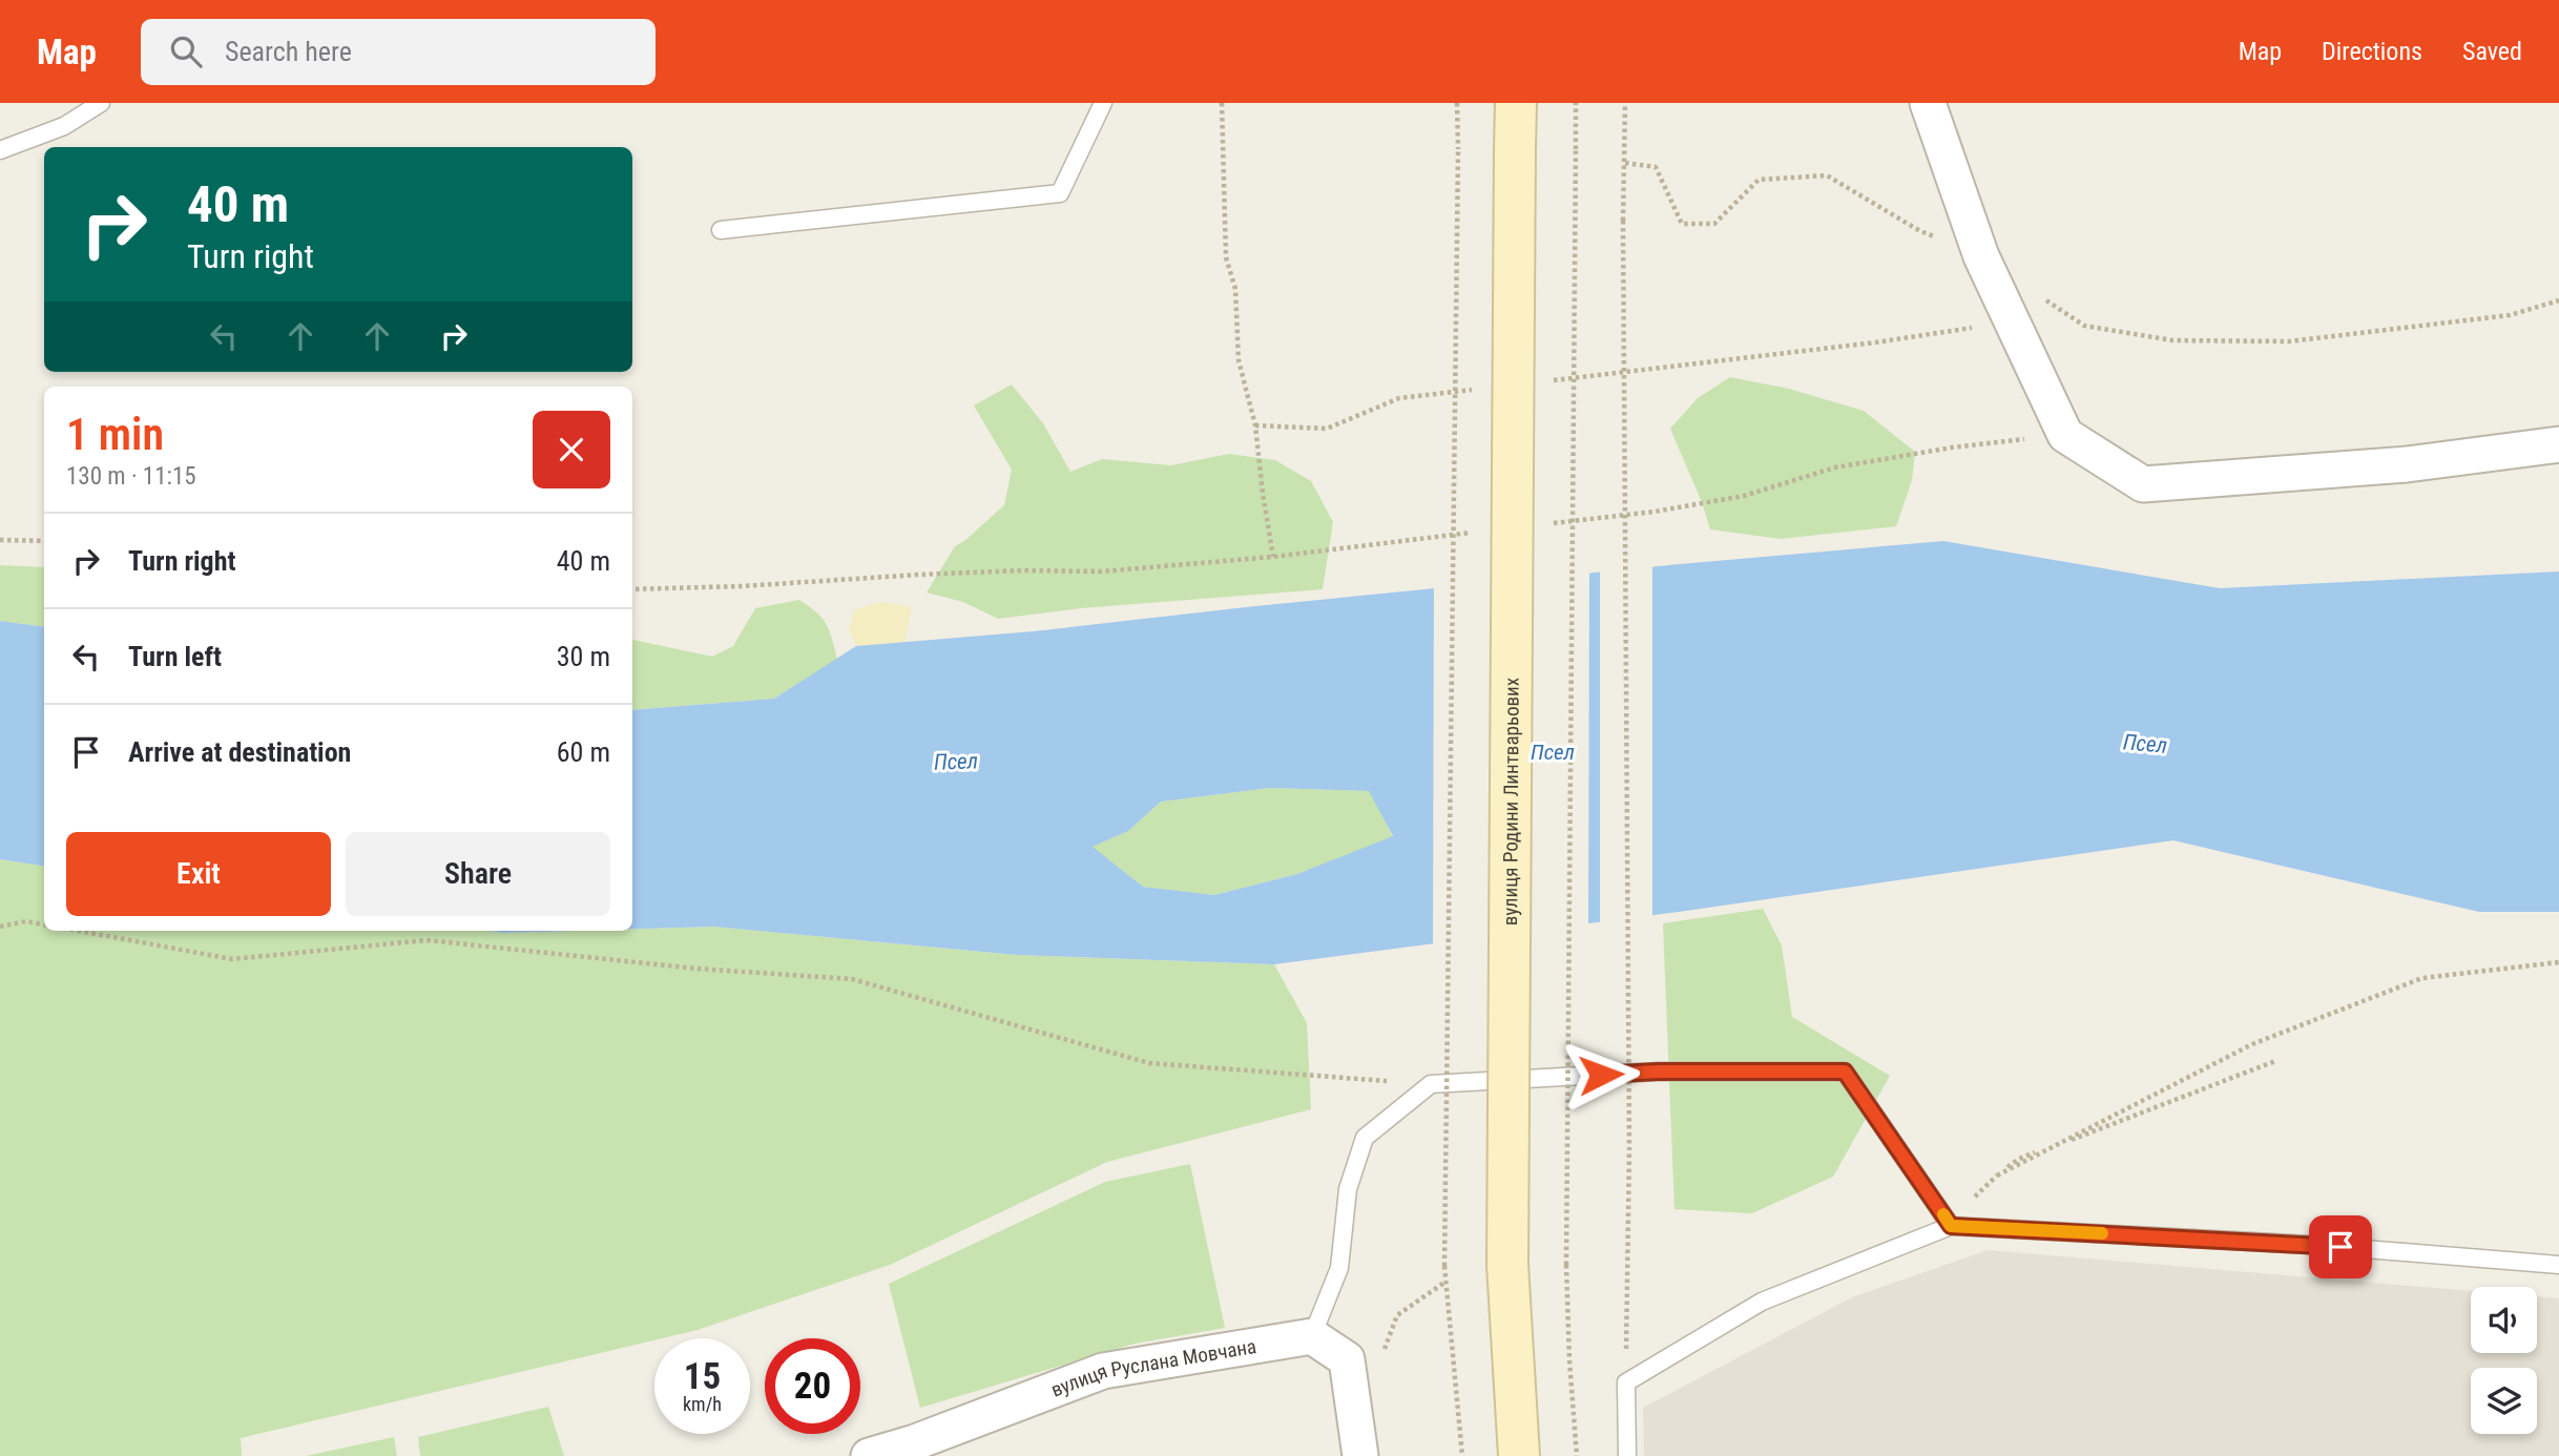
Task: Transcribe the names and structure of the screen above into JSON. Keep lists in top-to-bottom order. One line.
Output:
{"streets":{"main road":["вулиця Родини Линтварьових"],"street":["вулиця Руслана Мовчана"]},"water":["Псел"],"page":{"header":"Map","search":"Search here","nav":["Map","Directions","Saved"],"turn":["40 m","Turn right"],"heading":["1 min","130 m · 11:15"],"list":[{"name":"Turn right","value":"40 m"},{"name":"Turn left","value":"30 m"},{"name":"Arrive at destination","value":"60 m"}],"buttons":["Exit","Share"],"speed":"15 km/h","limit":"20"}}
